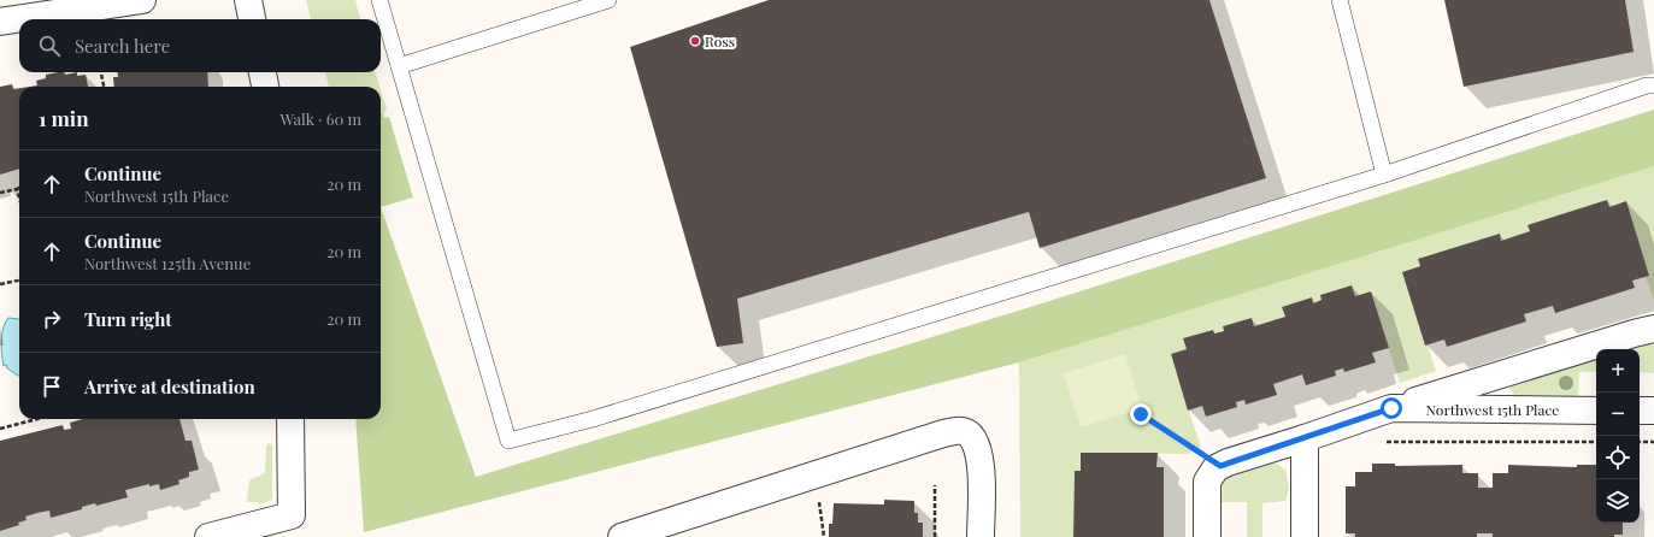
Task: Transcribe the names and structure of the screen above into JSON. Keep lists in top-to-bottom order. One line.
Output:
{"streets":{"street":["Northwest 15th Place"]},"places":["Ross"],"page":{"search":"Search here","heading":["1 min","Walk · 60 m"],"list":[["Continue","Northwest 15th Place","20 m"],["Continue","Northwest 125th Avenue","20 m"],["Turn right","20 m"],"Arrive at destination"],"map_buttons":["+","−"]}}
